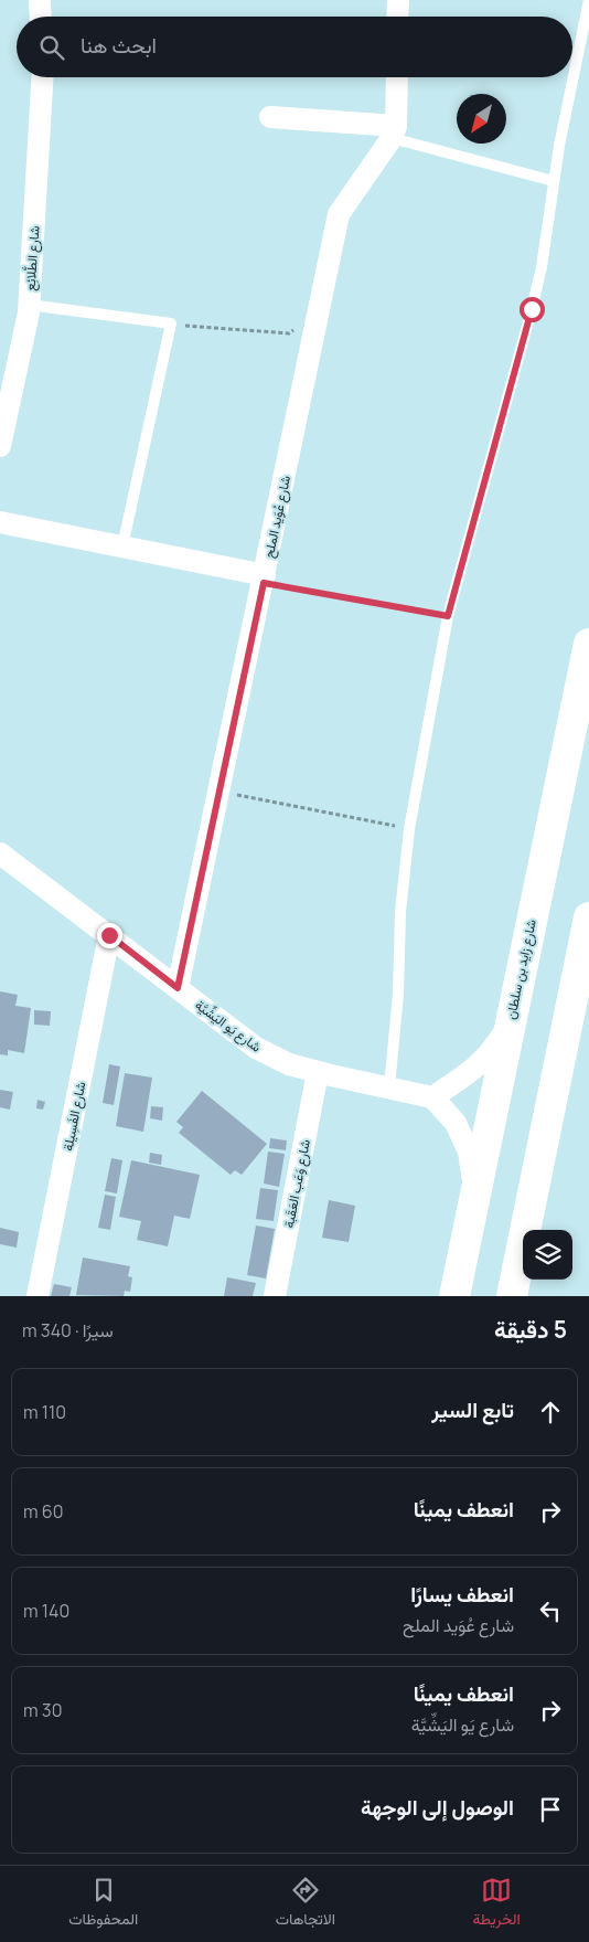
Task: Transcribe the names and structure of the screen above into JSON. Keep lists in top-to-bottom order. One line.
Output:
{"streets":{"highway":["شارع زايد بن سلطان"],"street":["شارع الطَّلائِع","شارع عُوَيد الملح","شارع يَو اليَشِّيَّة","شارع الفَسِيلة","شارع وَعَب العَقَبة"]},"crossings":[["شارع عُوَيد الملح","شارع يَو اليَشِّيَّة"],["شارع يَو اليَشِّيَّة","شارع الفَسِيلة"],["شارع يَو اليَشِّيَّة","شارع وَعَب العَقَبة"]],"north":"bottom left","page":{"search":"ابحث هنا","heading":["5 دقيقة","سيرًا · 340 m"],"list":[["تابع السير","110 m"],["انعطف يمينًا","60 m"],["انعطف يسارًا","شارع عُوَيد الملح","140 m"],["انعطف يمينًا","شارع يَو اليَشِّيَّة","30 m"],"الوصول إلى الوجهة"],"nav":["الخريطة","الاتجاهات","المحفوظات"]}}
